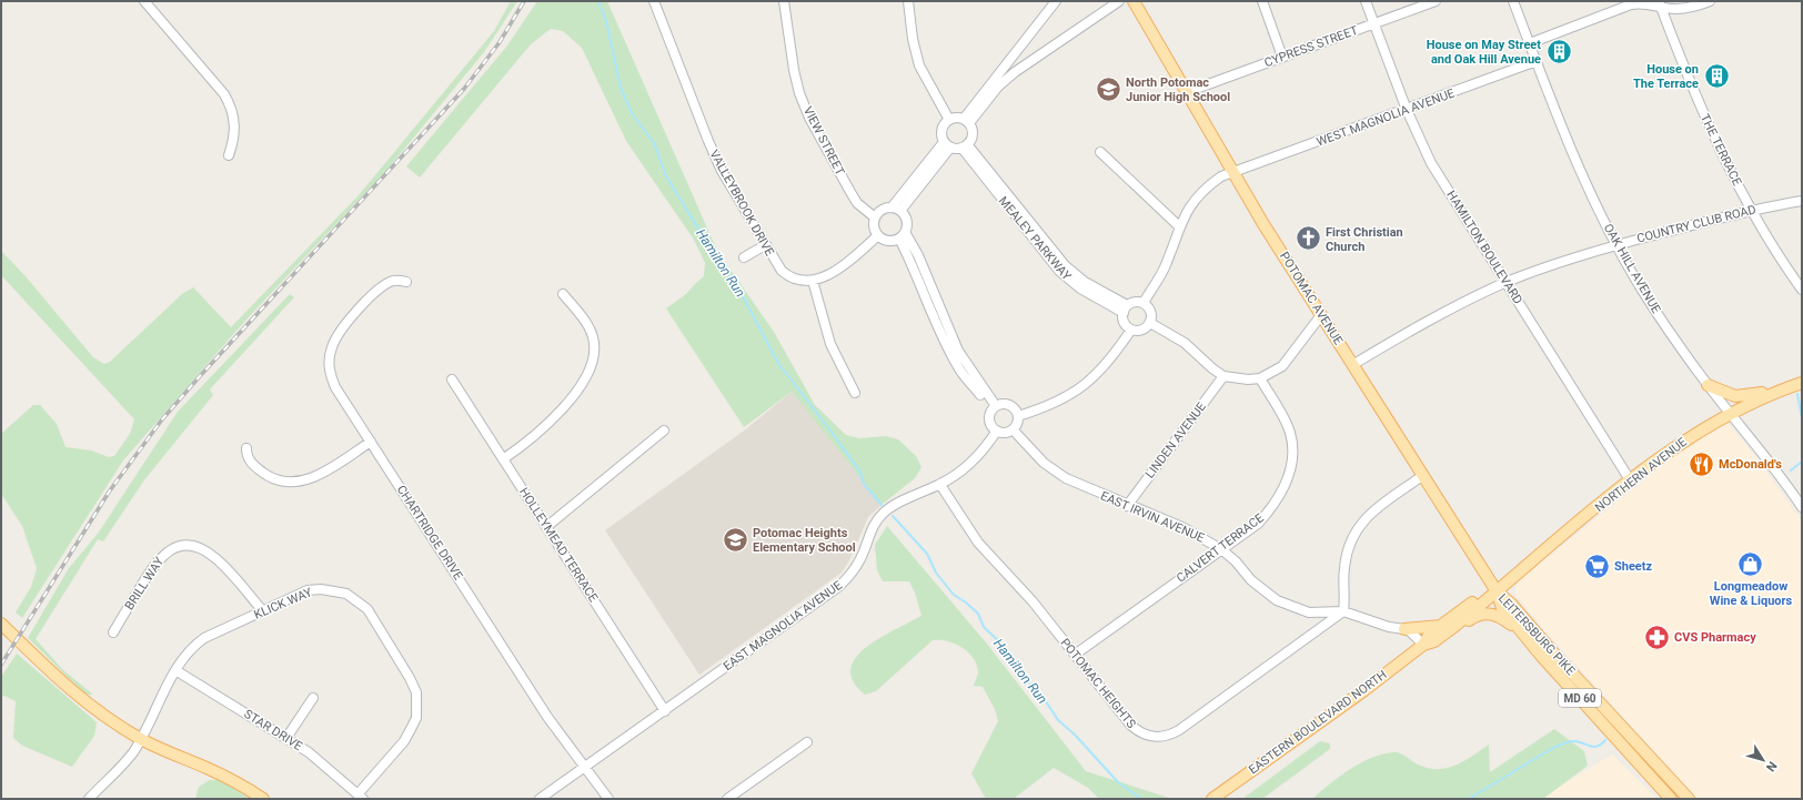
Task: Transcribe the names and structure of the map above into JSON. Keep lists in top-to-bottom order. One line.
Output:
{"streets":{"main road":["POTOMAC AVENUE","NORTHERN AVENUE","LEITERSBURG PIKE","MD 60","EASTERN BOULEVARD NORTH"],"street":["CYPRESS STREET","WEST MAGNOLIA AVENUE","VIEW STREET","THE TERRACE","VALLEYBROOK DRIVE","COUNTRY CLUB ROAD","MEALEY PARKWAY","HAMILTON BOULEVARD","OAK HILL AVENUE","LINDEN AVENUE","EAST IRVIN AVENUE","CHARTRIDGE DRIVE","HOLLEYMEAD TERRACE","CALVERT TERRACE","BRILL WAY","KLICK WAY","EAST MAGNOLIA AVENUE","POTOMAC HEIGHTS","STAR DRIVE"]},"crossings":[["CYPRESS STREET","HAMILTON BOULEVARD"],["CYPRESS STREET","POTOMAC AVENUE"],["WEST MAGNOLIA AVENUE","HAMILTON BOULEVARD"],["WEST MAGNOLIA AVENUE","OAK HILL AVENUE"],["WEST MAGNOLIA AVENUE","POTOMAC AVENUE"],["THE TERRACE","COUNTRY CLUB ROAD"],["COUNTRY CLUB ROAD","HAMILTON BOULEVARD"],["COUNTRY CLUB ROAD","OAK HILL AVENUE"],["COUNTRY CLUB ROAD","POTOMAC AVENUE"],["HAMILTON BOULEVARD","NORTHERN AVENUE"],["OAK HILL AVENUE","NORTHERN AVENUE"],["POTOMAC AVENUE","NORTHERN AVENUE"],["POTOMAC AVENUE","LEITERSBURG PIKE"],["POTOMAC AVENUE","EASTERN BOULEVARD NORTH"],["LINDEN AVENUE","EAST IRVIN AVENUE"],["NORTHERN AVENUE","LEITERSBURG PIKE"],["NORTHERN AVENUE","EASTERN BOULEVARD NORTH"],["EAST IRVIN AVENUE","CALVERT TERRACE"],["EAST IRVIN AVENUE","EAST MAGNOLIA AVENUE"],["EAST IRVIN AVENUE","POTOMAC HEIGHTS"],["CHARTRIDGE DRIVE","EAST MAGNOLIA AVENUE"],["HOLLEYMEAD TERRACE","EAST MAGNOLIA AVENUE"],["CALVERT TERRACE","POTOMAC HEIGHTS"],["BRILL WAY","KLICK WAY"],["KLICK WAY","STAR DRIVE"],["EAST MAGNOLIA AVENUE","POTOMAC HEIGHTS"],["LEITERSBURG PIKE","EASTERN BOULEVARD NORTH"]],"water":["Hamilton Run"],"places":{"building":["House on May Street and Oak Hill Avenue","House on The Terrace"],"school or university":["North Potomac Junior High School","Potomac Heights Elementary School"],"church":["First Christian Church"],"restaurant":["McDonald's"],"shop":["Longmeadow Wine & Liquors"],"supermarket":["Sheetz"],"pharmacy":["CVS Pharmacy"]},"north":"bottom right"}
